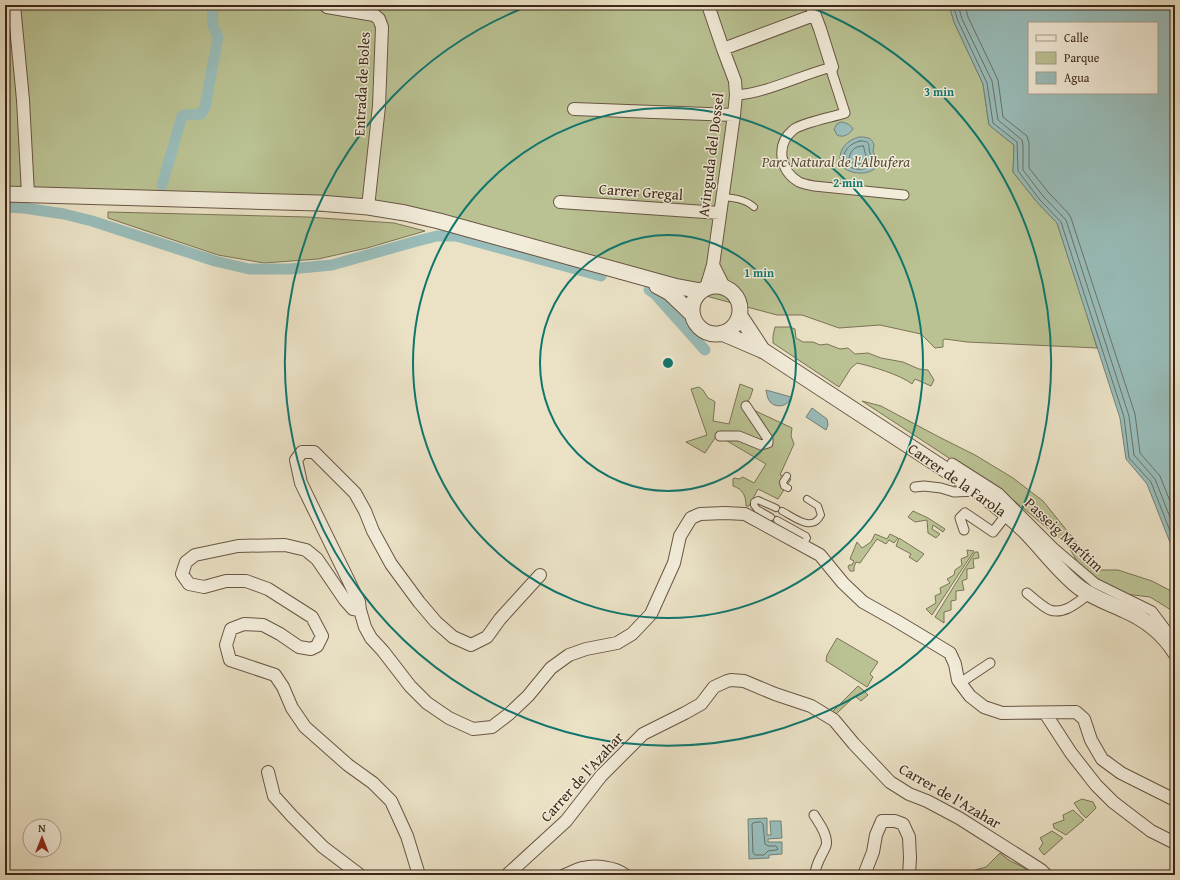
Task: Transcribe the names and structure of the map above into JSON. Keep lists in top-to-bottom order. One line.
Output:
{"streets":{"street":["Entrada de Boles","Avinguda del Dossel","Carrer Gregal","Carrer de la Farola","Passeig Marítim","Carrer de l'Azahar"]},"crossings":[["Avinguda del Dossel","Carrer Gregal"]],"parks":["Parc Natural de l'Albufera"],"legend":["Calle","Parque","Agua"],"north":"top","rings":["3 min","2 min","1 min"]}
